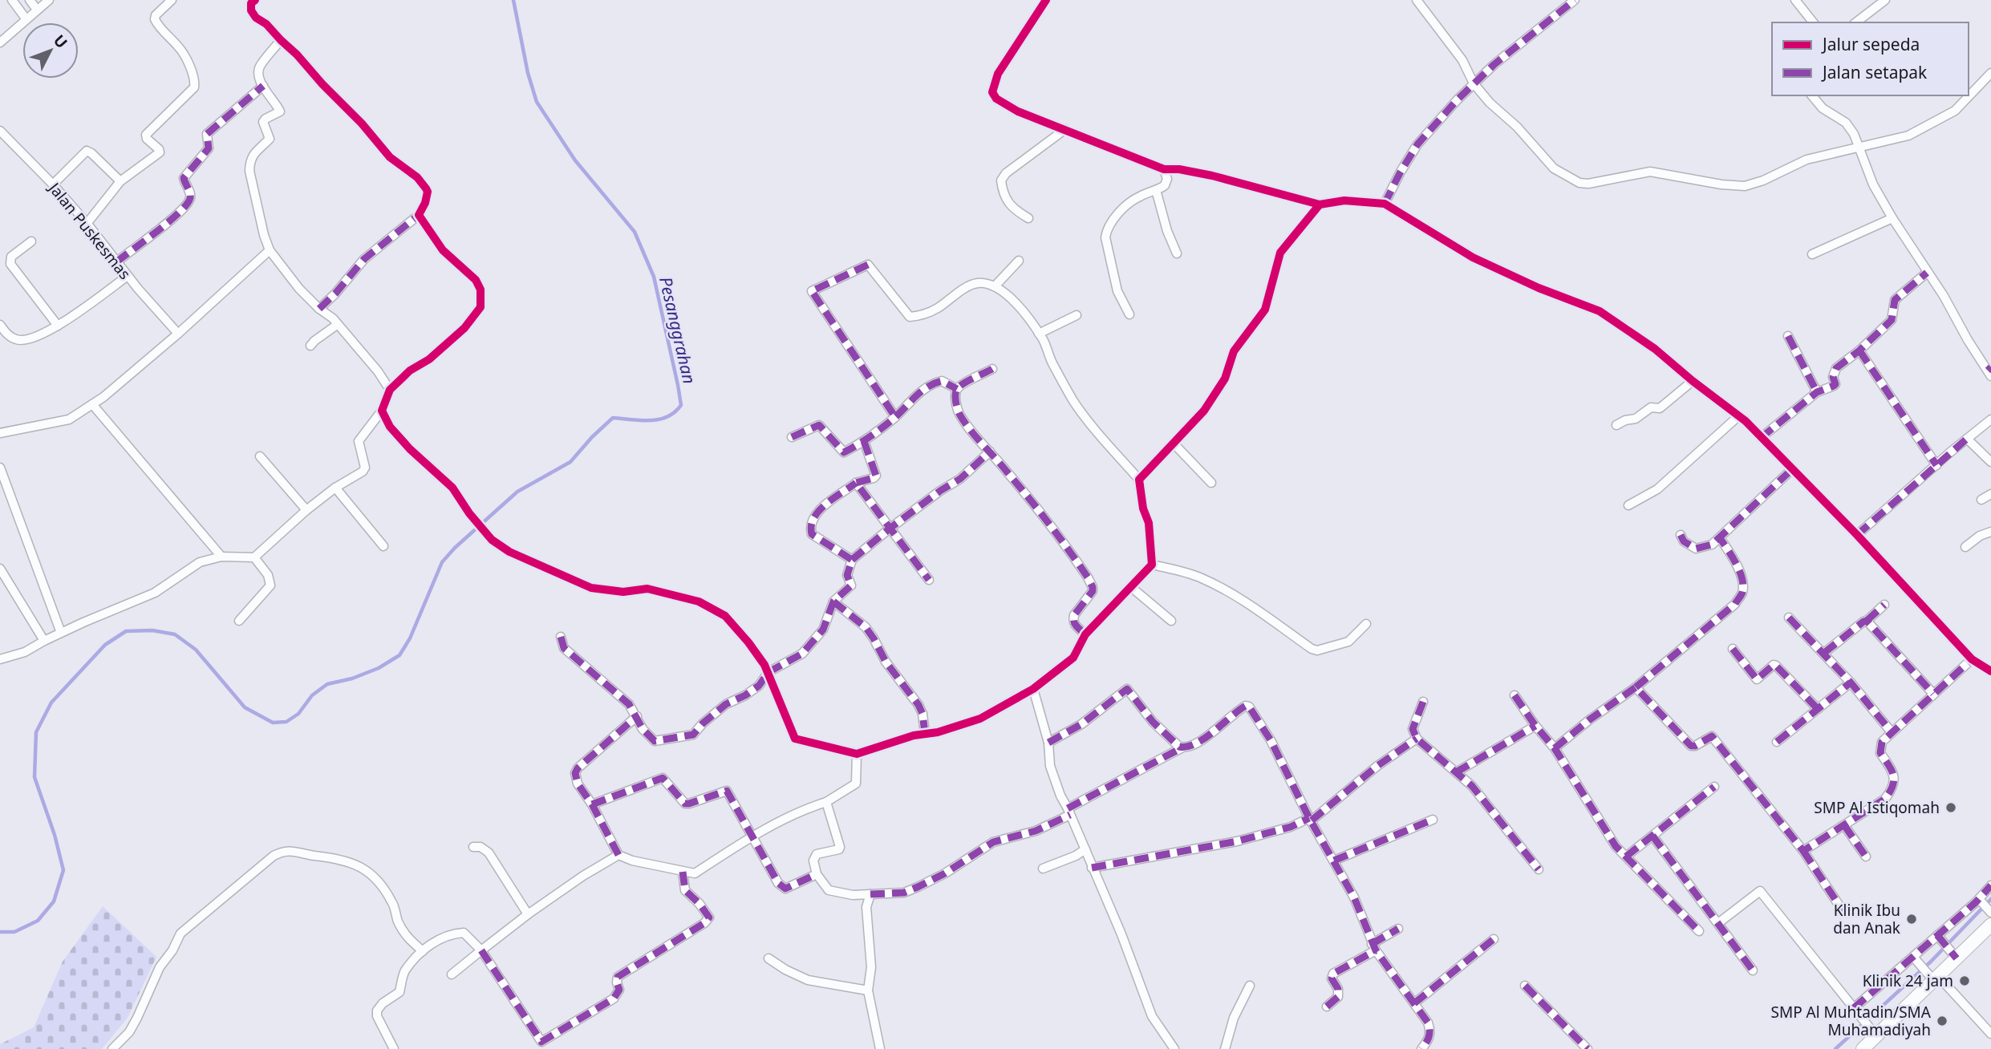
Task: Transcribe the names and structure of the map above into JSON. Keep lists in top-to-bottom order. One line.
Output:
{"streets":{"street":["Jalan Puskesmas"]},"water":["Pesanggrahan"],"places":["SMP Al Istiqomah","Klinik Ibu dan Anak","Klinik 24 jam","SMP Al Muhtadin/SMA Muhamadiyah"],"legend":["Jalur sepeda","Jalan setapak"],"north":"top right"}
